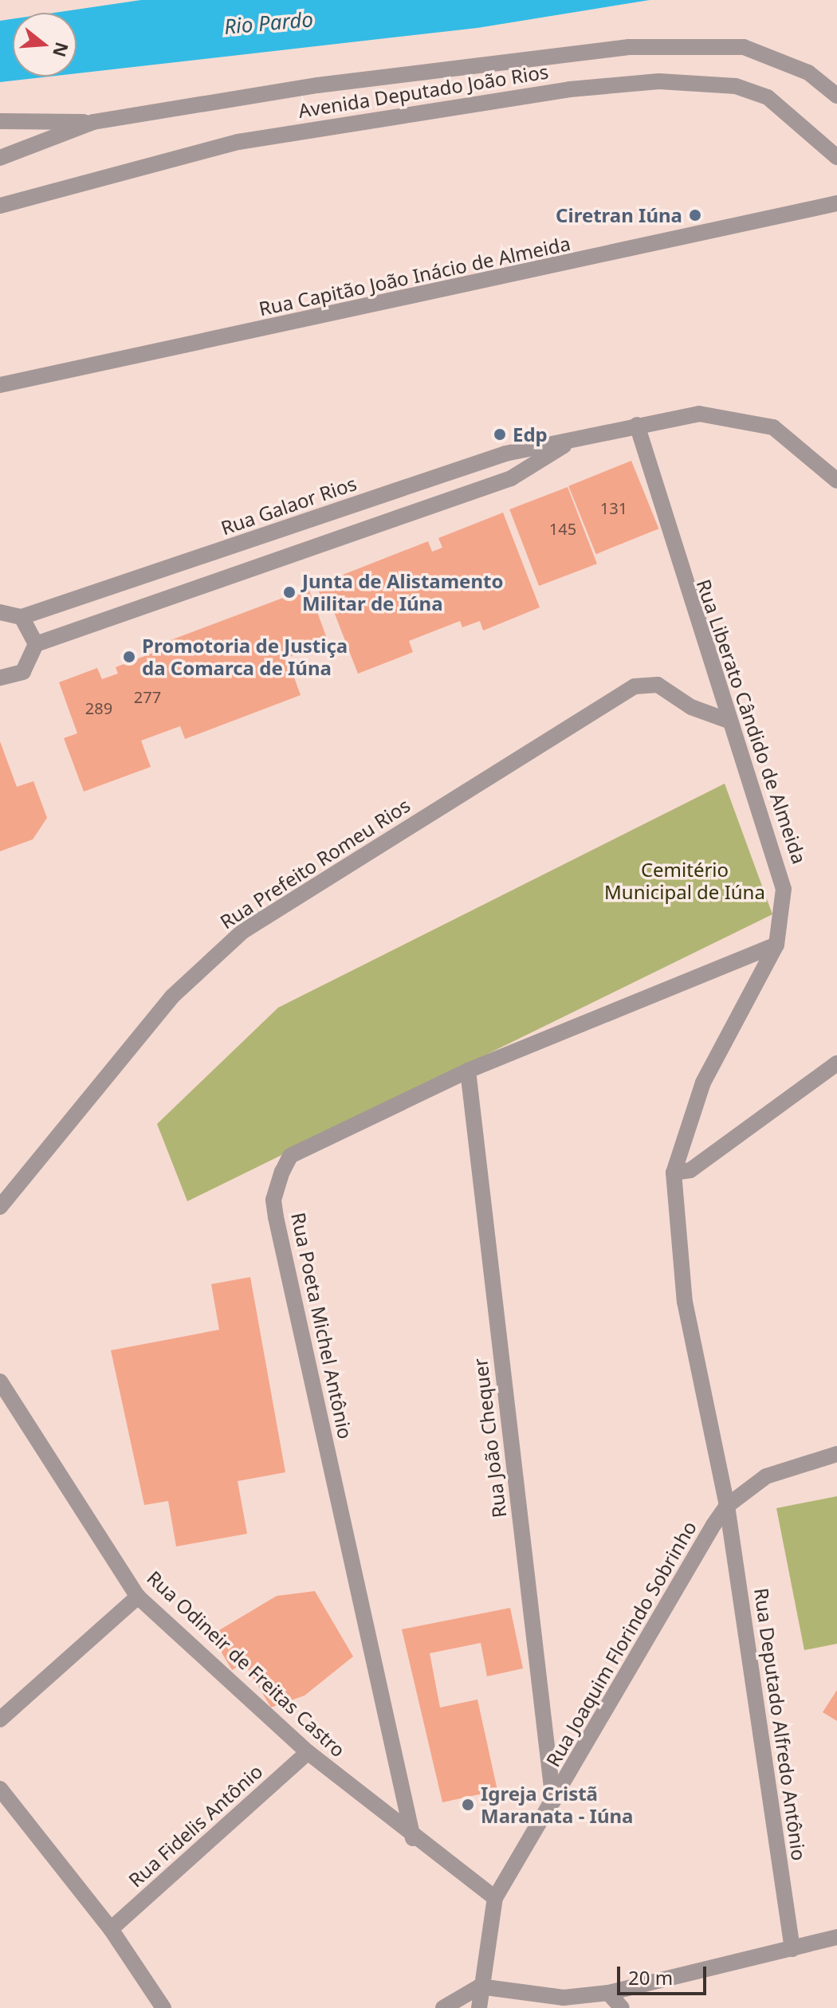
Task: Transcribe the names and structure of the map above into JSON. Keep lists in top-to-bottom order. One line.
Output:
{"streets":{"street":["Avenida Deputado João Rios","Rua Capitão João Inácio de Almeida","Rua Galaor Rios","Rua Liberato Cândido de Almeida","Rua Prefeito Romeu Rios","Rua Poeta Michel Antônio","Rua João Chequer","Rua Joaquim Florindo Sobrinho","Rua Odineir de Freitas Castro","Rua Deputado Alfredo Antônio","Rua Fidelis Antônio"]},"crossings":[["Rua Galaor Rios","Rua Liberato Cândido de Almeida"],["Rua Liberato Cândido de Almeida","Rua Prefeito Romeu Rios"],["Rua Liberato Cândido de Almeida","Rua Poeta Michel Antônio"],["Rua Liberato Cândido de Almeida","Rua Joaquim Florindo Sobrinho"],["Rua Liberato Cândido de Almeida","Rua Deputado Alfredo Antônio"],["Rua Poeta Michel Antônio","Rua João Chequer"],["Rua Poeta Michel Antônio","Rua Odineir de Freitas Castro"],["Rua João Chequer","Rua Joaquim Florindo Sobrinho"],["Rua Joaquim Florindo Sobrinho","Rua Odineir de Freitas Castro"],["Rua Joaquim Florindo Sobrinho","Rua Deputado Alfredo Antônio"],["Rua Odineir de Freitas Castro","Rua Fidelis Antônio"]],"water":["Rio Pardo"],"parks":["Cemitério Municipal de Iúna"],"places":["Ciretran Iúna","Edp","Junta de Alistamento Militar de Iúna","Promotoria de Justiça da Comarca de Iúna","Igreja Cristã Maranata - Iúna"],"house_numbers":["131","145","277","289"],"scale_bar":"20 m","north":"right"}
